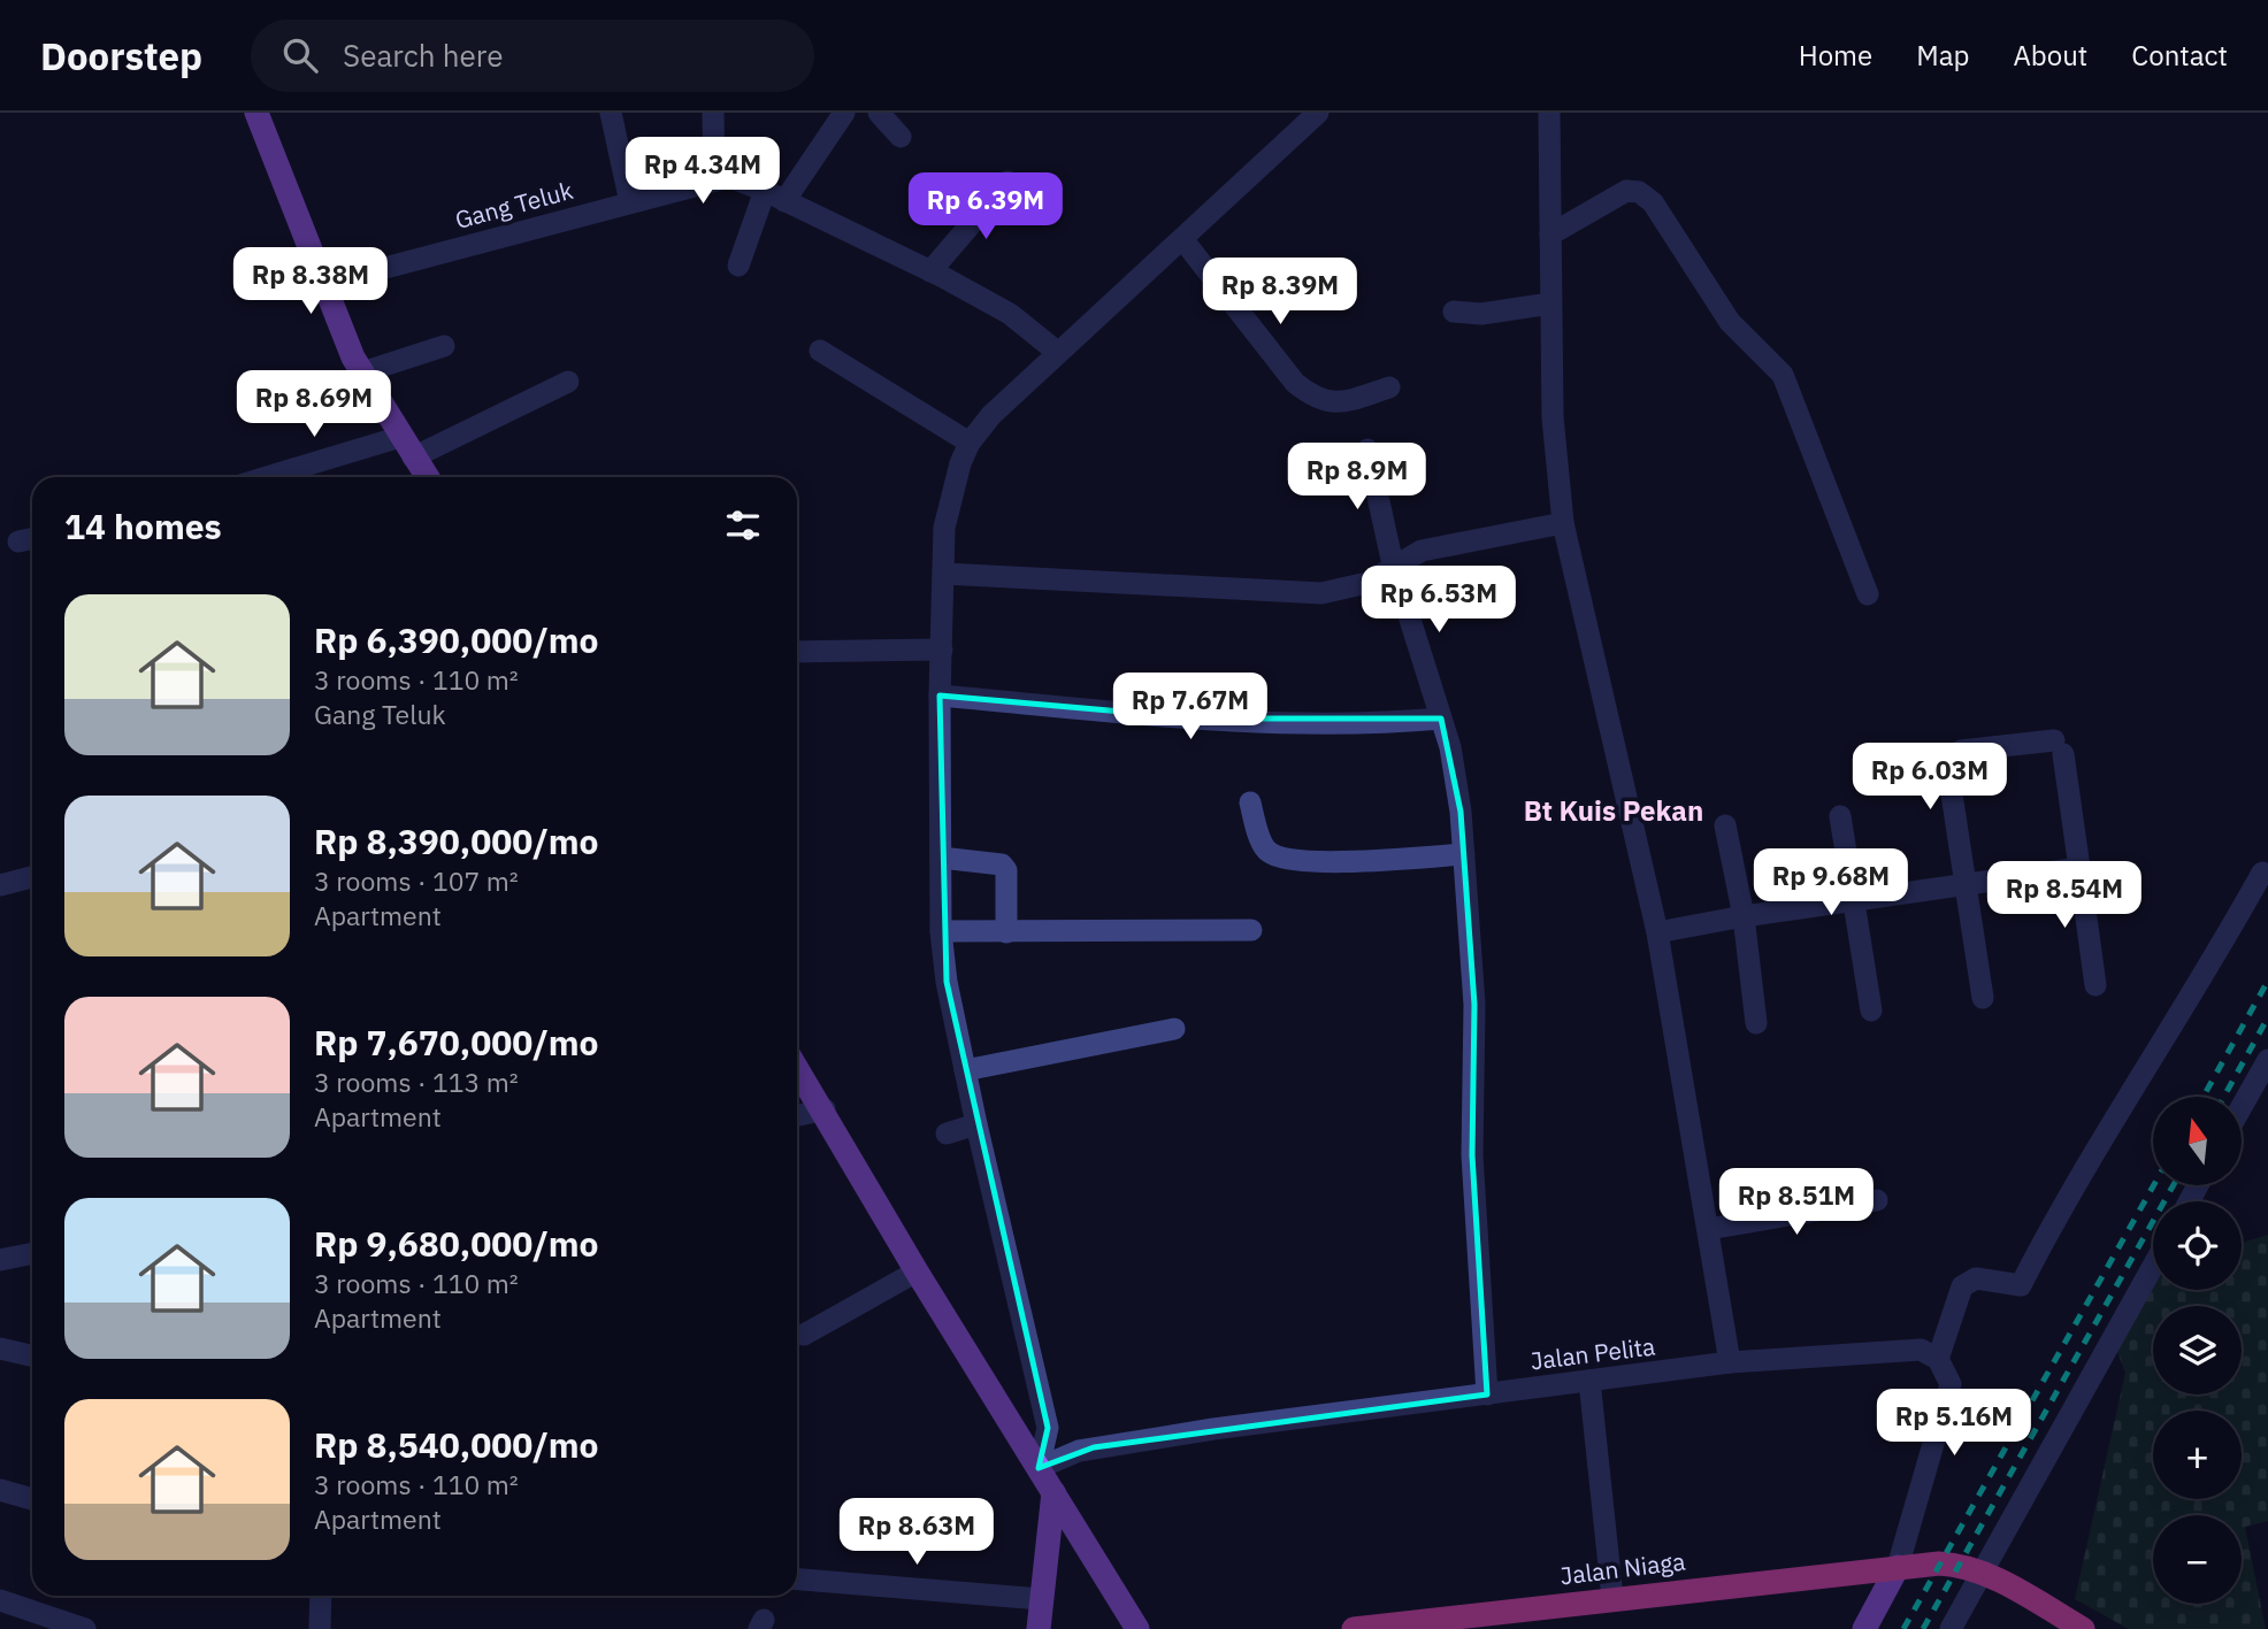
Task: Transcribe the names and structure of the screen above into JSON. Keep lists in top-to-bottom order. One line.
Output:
{"streets":{"highway":["Jalan Niaga"],"street":["Gang Teluk","Jalan Pelita"]},"districts":["Bt Kuis Pekan"],"north":"top","page":{"header":"Doorstep","search":"Search here","nav":["Home","Map","About","Contact"],"price":["Rp 4.34M","Rp 6.39M","Rp 8.38M","Rp 8.39M","Rp 8.69M","Rp 8.9M","Rp 6.53M","Rp 7.67M","Rp 6.03M","Rp 9.68M","Rp 8.54M","Rp 8.51M","Rp 5.16M","Rp 8.63M"],"heading":"14 homes","list":[{"name":"Rp 6,390,000/mo","note":"3 rooms · 110 m² · Gang Teluk"},{"name":"Rp 8,390,000/mo","note":"3 rooms · 107 m² · Apartment"},{"name":"Rp 7,670,000/mo","note":"3 rooms · 113 m² · Apartment"},{"name":"Rp 9,680,000/mo","note":"3 rooms · 110 m² · Apartment"},{"name":"Rp 8,540,000/mo","note":"3 rooms · 110 m² · Apartment"}],"map_buttons":["+","−"]}}
